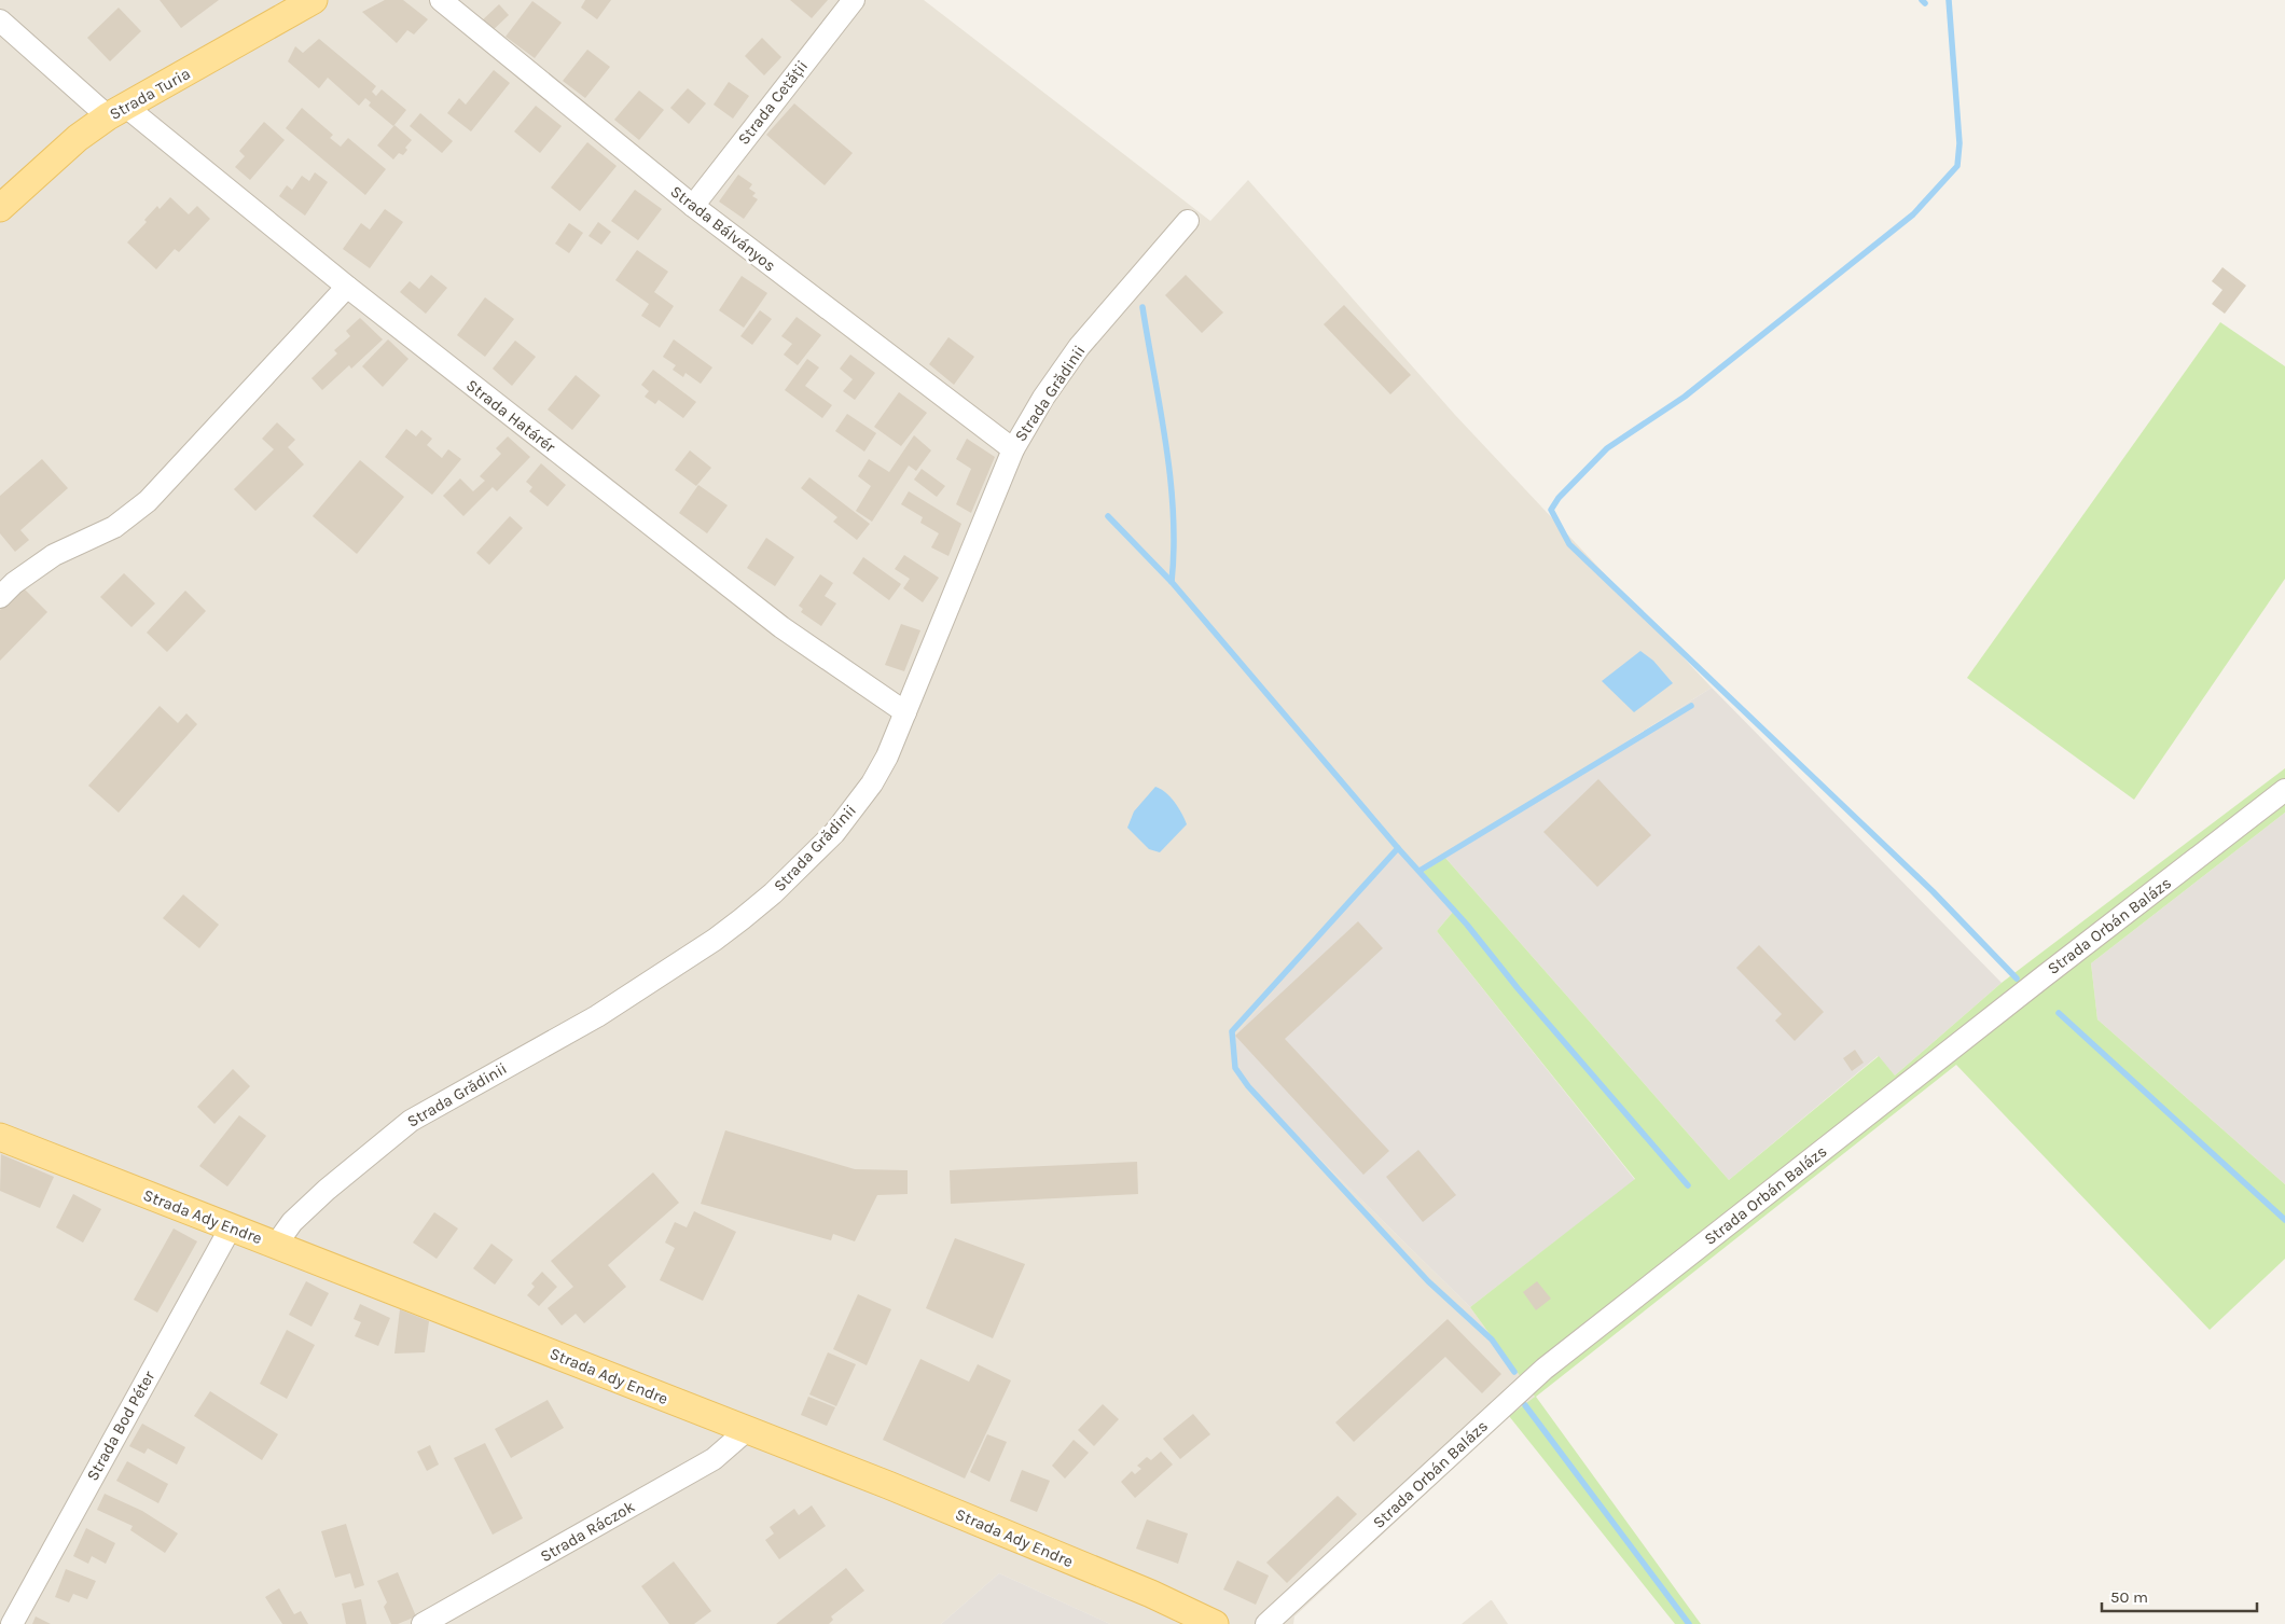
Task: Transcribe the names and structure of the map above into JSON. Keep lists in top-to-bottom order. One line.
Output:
{"streets":{"main road":["Strada Turia","Strada Ady Endre"],"street":["Strada Cetății","Strada Bálványos","Strada Grădinii","Strada Határér","Strada Orbán Balázs","Strada Bod Péter","Strada Ráczok"]},"crossings":[["Strada Turia","Strada Határér"],["Strada Cetății","Strada Bálványos"],["Strada Bálványos","Strada Grădinii"],["Strada Grădinii","Strada Határér"],["Strada Grădinii","Strada Ady Endre"],["Strada Ady Endre","Strada Bod Péter"],["Strada Ady Endre","Strada Ráczok"]],"scale_bar":"50 m"}
